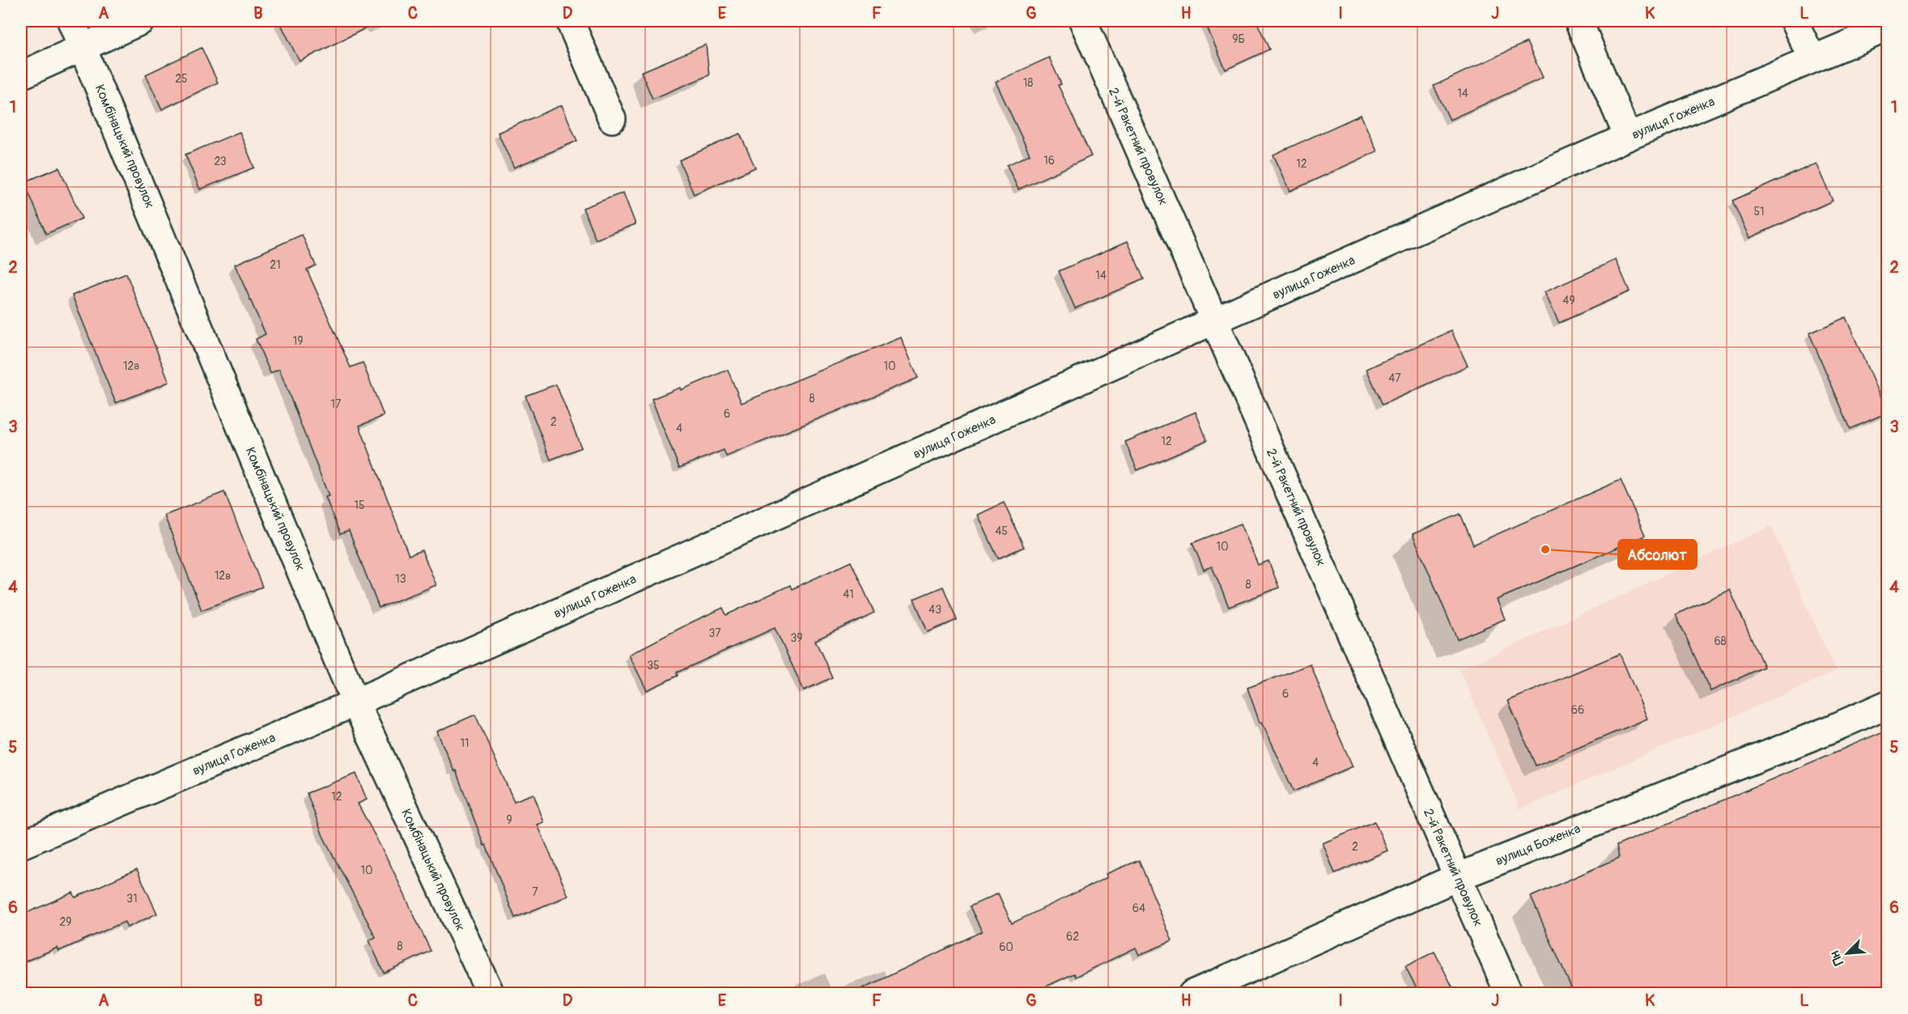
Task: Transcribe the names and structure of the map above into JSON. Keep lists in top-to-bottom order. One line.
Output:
{"streets":{"street":["вулиця Гоженка","Комбінацький провулок","2-й Ракетний провулок","вулиця Боженка"]},"crossings":[["вулиця Гоженка","Комбінацький провулок"],["вулиця Гоженка","2-й Ракетний провулок"],["2-й Ракетний провулок","вулиця Боженка"]],"places":["Абсолют"],"house_numbers":["9Б","25","18","14","16","23","12","51","21","14","49","19","12а","10","47","8","17","6","2","4","12","15","45","10","12в","13","8","41","43","37","39","68","35","6","66","11","4","12","9","2","10","7","31","64","29","62","8","60"],"north":"bottom left","grid":{"columns":["A","B","C","D","E","F","G","H","I","J","K","L"],"rows":["1","2","3","4","5","6"]}}
